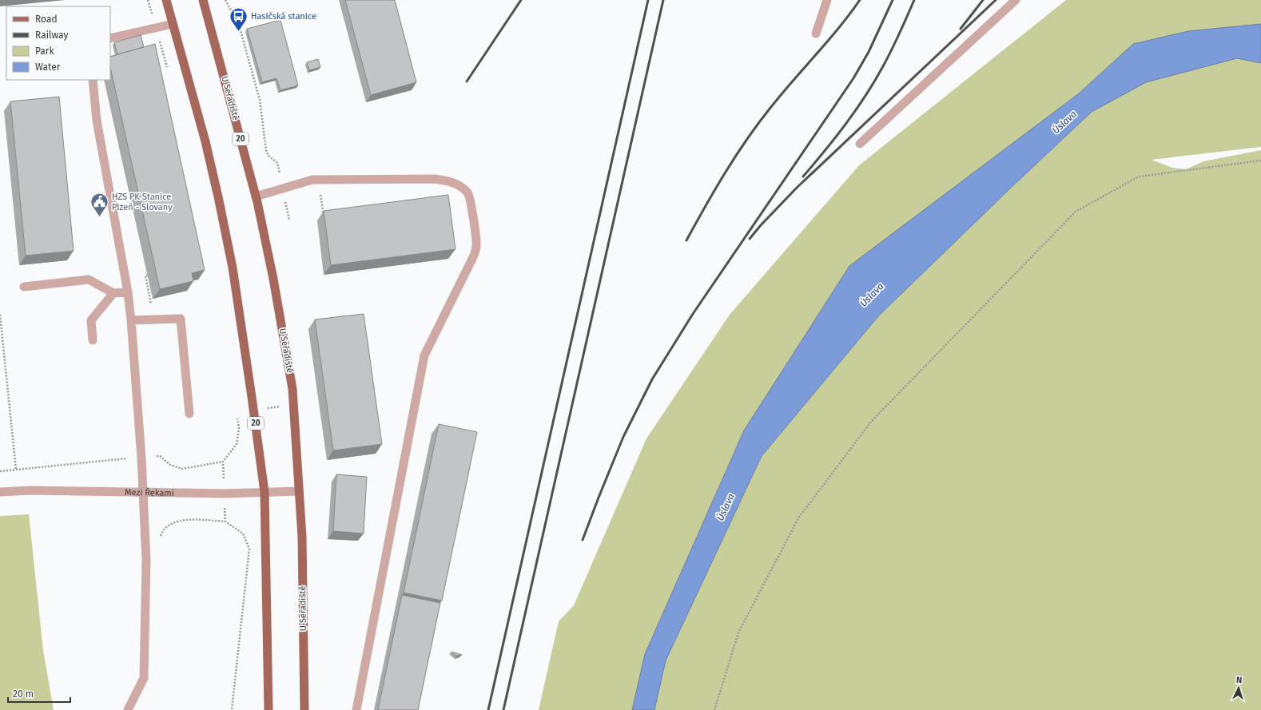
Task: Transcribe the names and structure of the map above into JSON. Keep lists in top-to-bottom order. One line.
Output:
{"streets":{"main road":["U Seřadiště","20"],"street":["Mezi Řekami"]},"crossings":[["U Seřadiště","Mezi Řekami"],["20","Mezi Řekami"]],"water":["Úslava"],"places":{"bus stop":["Hasičská stanice"],"public building":["HZS PK Stanice Plzeň - Slovany"]},"legend":["Road","Railway","Park","Water"],"scale_bar":"20 m","north":"top"}
